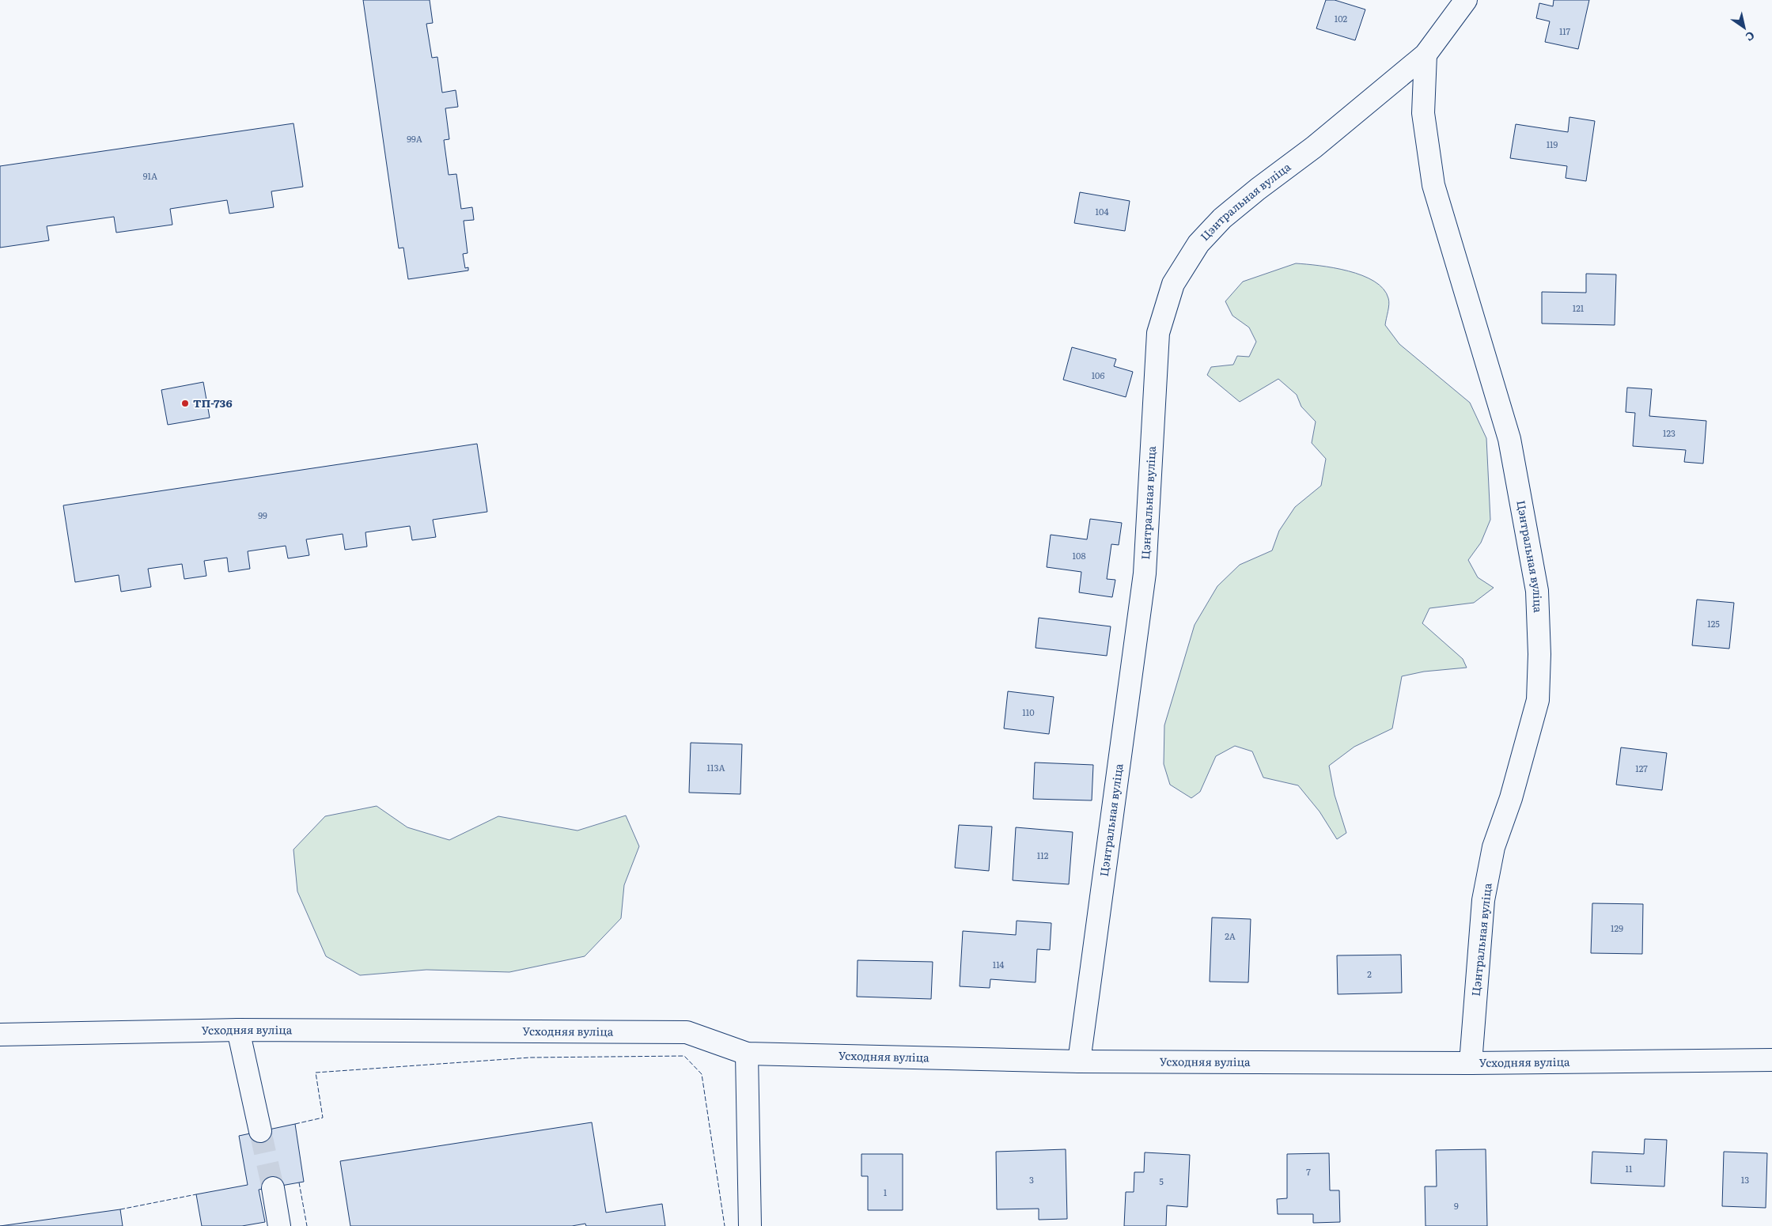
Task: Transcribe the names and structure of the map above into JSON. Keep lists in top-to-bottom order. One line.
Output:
{"streets":{"street":["Цэнтральная вуліца","Усходняя вуліца"]},"crossings":[["Цэнтральная вуліца","Усходняя вуліца"]],"places":["ТП-736"],"house_numbers":["102","117","99А","119","91А","104","121","106","123","99","108","125","110","113А","127","112","129","2А","114","2","11","7","3","13","5","1","9"],"north":"bottom right"}
